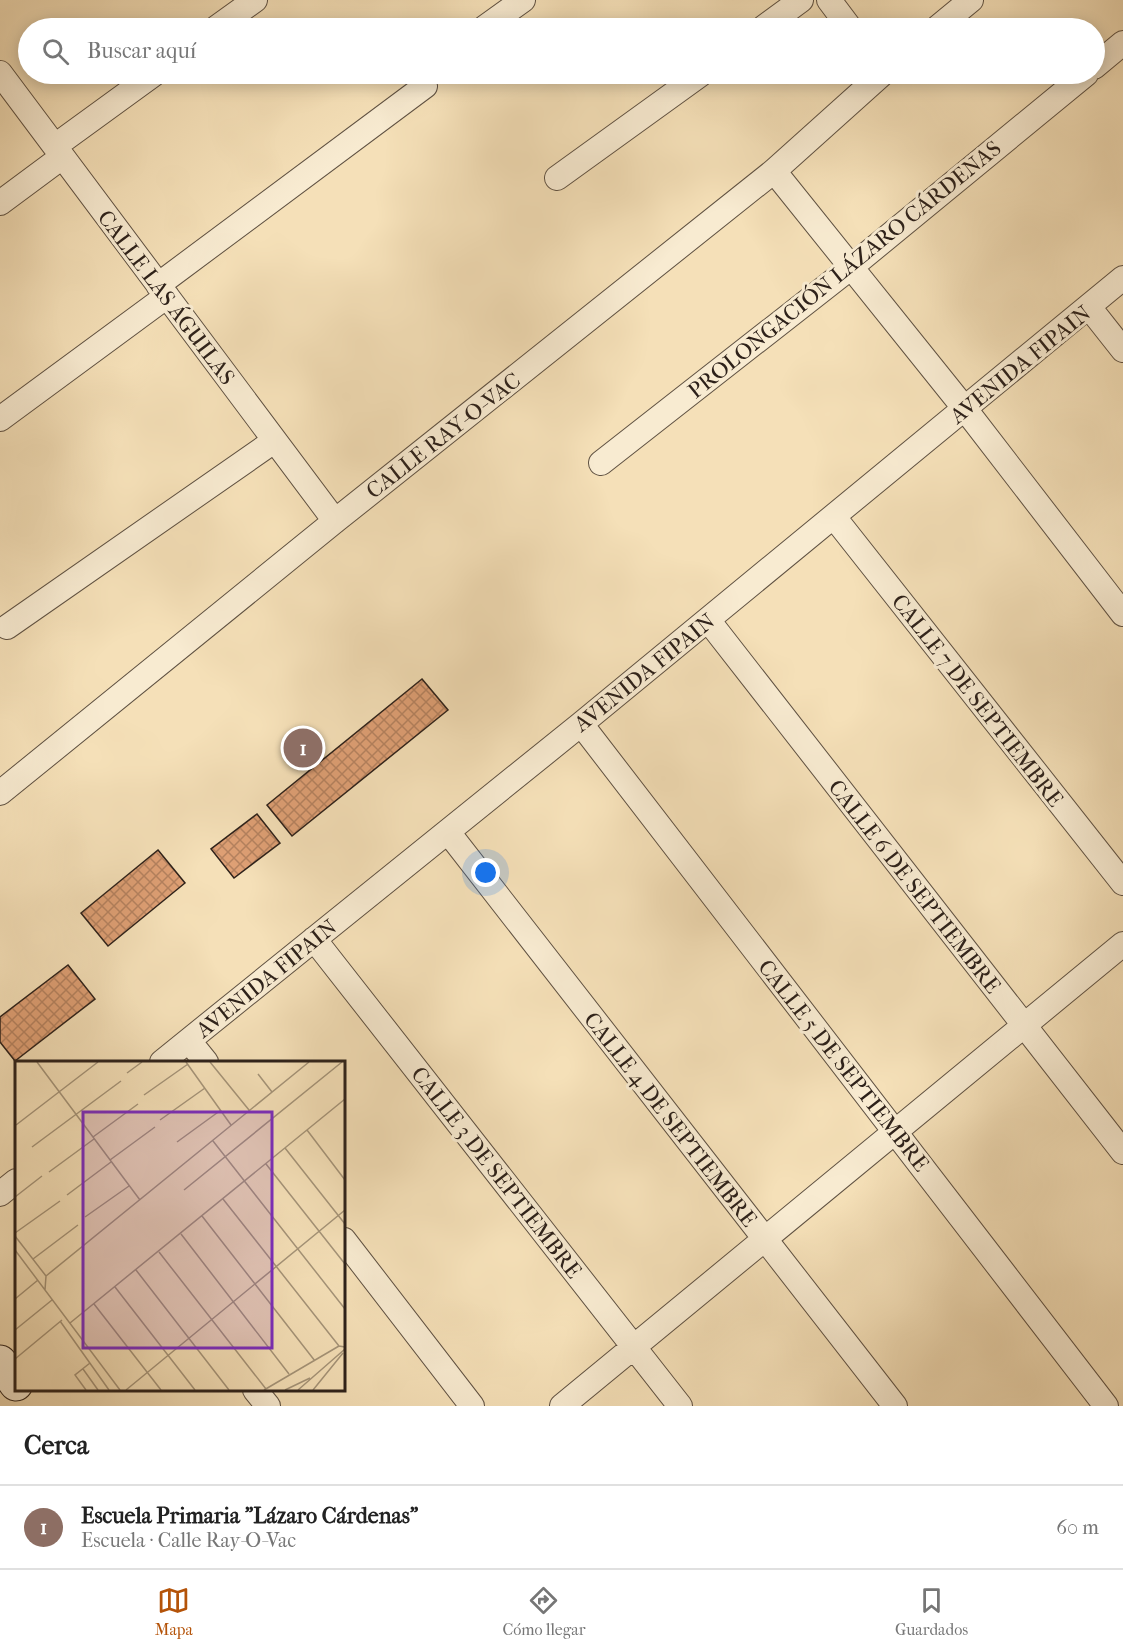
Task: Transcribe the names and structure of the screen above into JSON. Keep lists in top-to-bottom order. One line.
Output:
{"streets":{"street":["PROLONGACIÓN LÁZARO CÁRDENAS","CALLE LAS ÁGUILAS","AVENIDA FIPAIN","CALLE RAY-O-VAC","CALLE 7 DE SEPTIEMBRE","CALLE 6 DE SEPTIEMBRE","CALLE 5 DE SEPTIEMBRE","CALLE 4 DE SEPTIEMBRE","CALLE 3 DE SEPTIEMBRE"]},"crossings":[["CALLE LAS ÁGUILAS","CALLE RAY-O-VAC"],["AVENIDA FIPAIN","CALLE 7 DE SEPTIEMBRE"],["AVENIDA FIPAIN","CALLE 6 DE SEPTIEMBRE"],["AVENIDA FIPAIN","CALLE 5 DE SEPTIEMBRE"],["AVENIDA FIPAIN","CALLE 4 DE SEPTIEMBRE"],["AVENIDA FIPAIN","CALLE 3 DE SEPTIEMBRE"]],"page":{"search":"Buscar aquí","pins":"1","heading":"Cerca","list":[{"mark":"1","name":"Escuela Primaria \"Lázaro Cárdenas\"","note":"Escuela · Calle Ray-O-Vac","value":"60 m"}],"nav":["Mapa","Cómo llegar","Guardados"]}}
